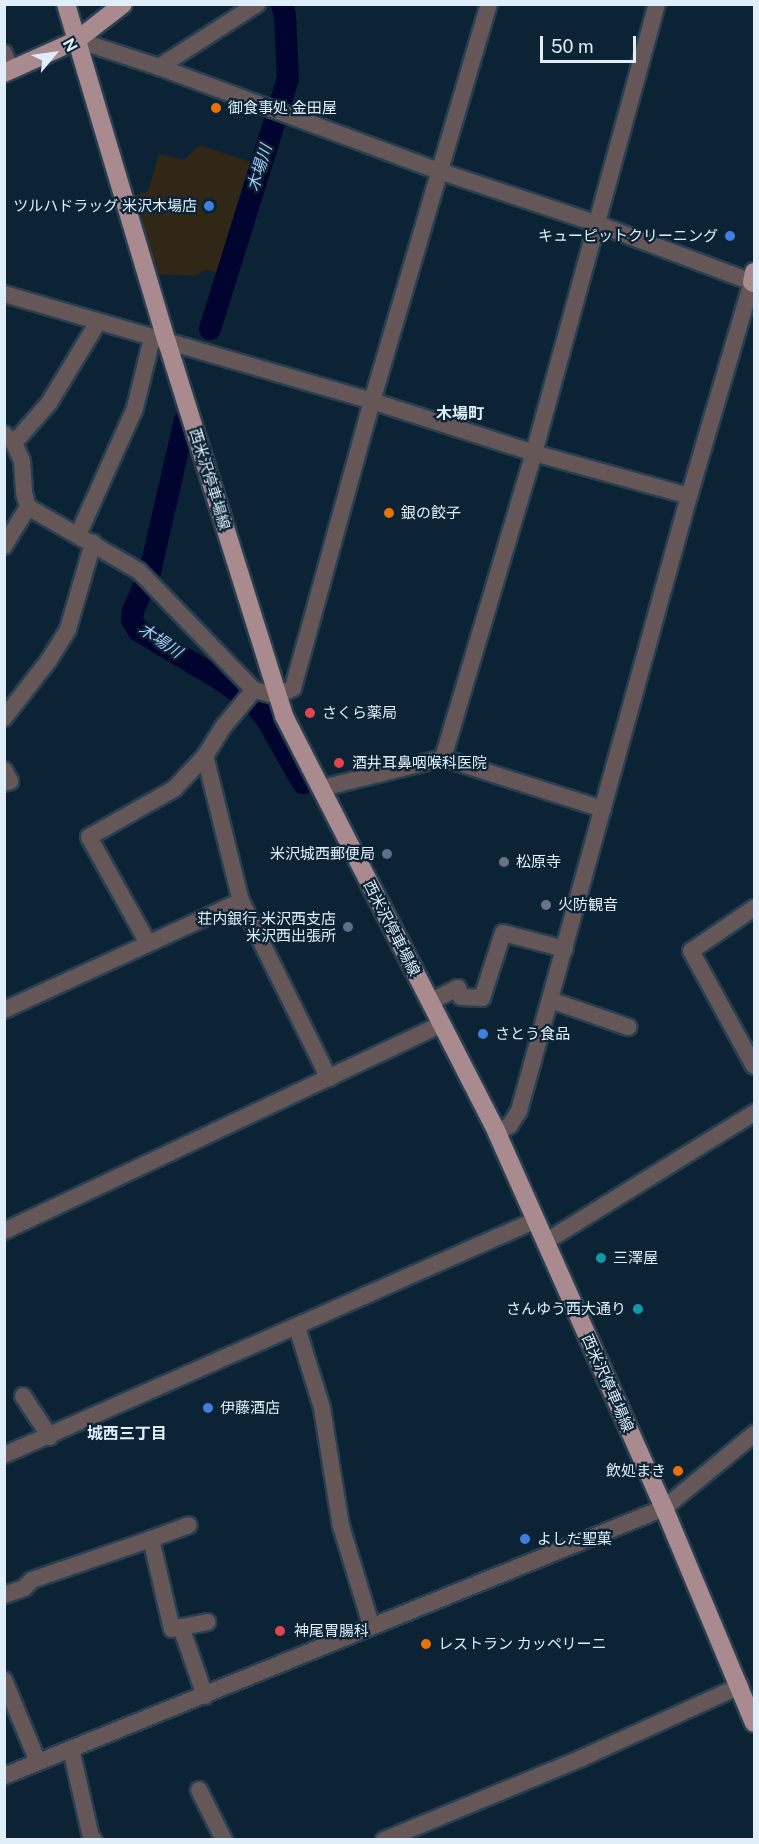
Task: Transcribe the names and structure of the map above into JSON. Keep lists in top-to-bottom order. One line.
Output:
{"streets":{"main road":["西米沢停車場線"]},"districts":["木場町","城西三丁目"],"water":["木場川"],"places":["御食事処 金田屋","ツルハドラッグ 米沢木場店","キューピットクリーニング","銀の餃子","さくら薬局","酒井耳鼻咽喉科医院","米沢城西郵便局","松原寺","火防観音","荘内銀行 米沢西支店 米沢西出張所","さとう食品","三澤屋","さんゆう西大通り","伊藤酒店","飲処まき","よしだ聖菓","神尾胃腸科","レストラン カッペリーニ"],"scale_bar":"50 m","north":"top right"}
